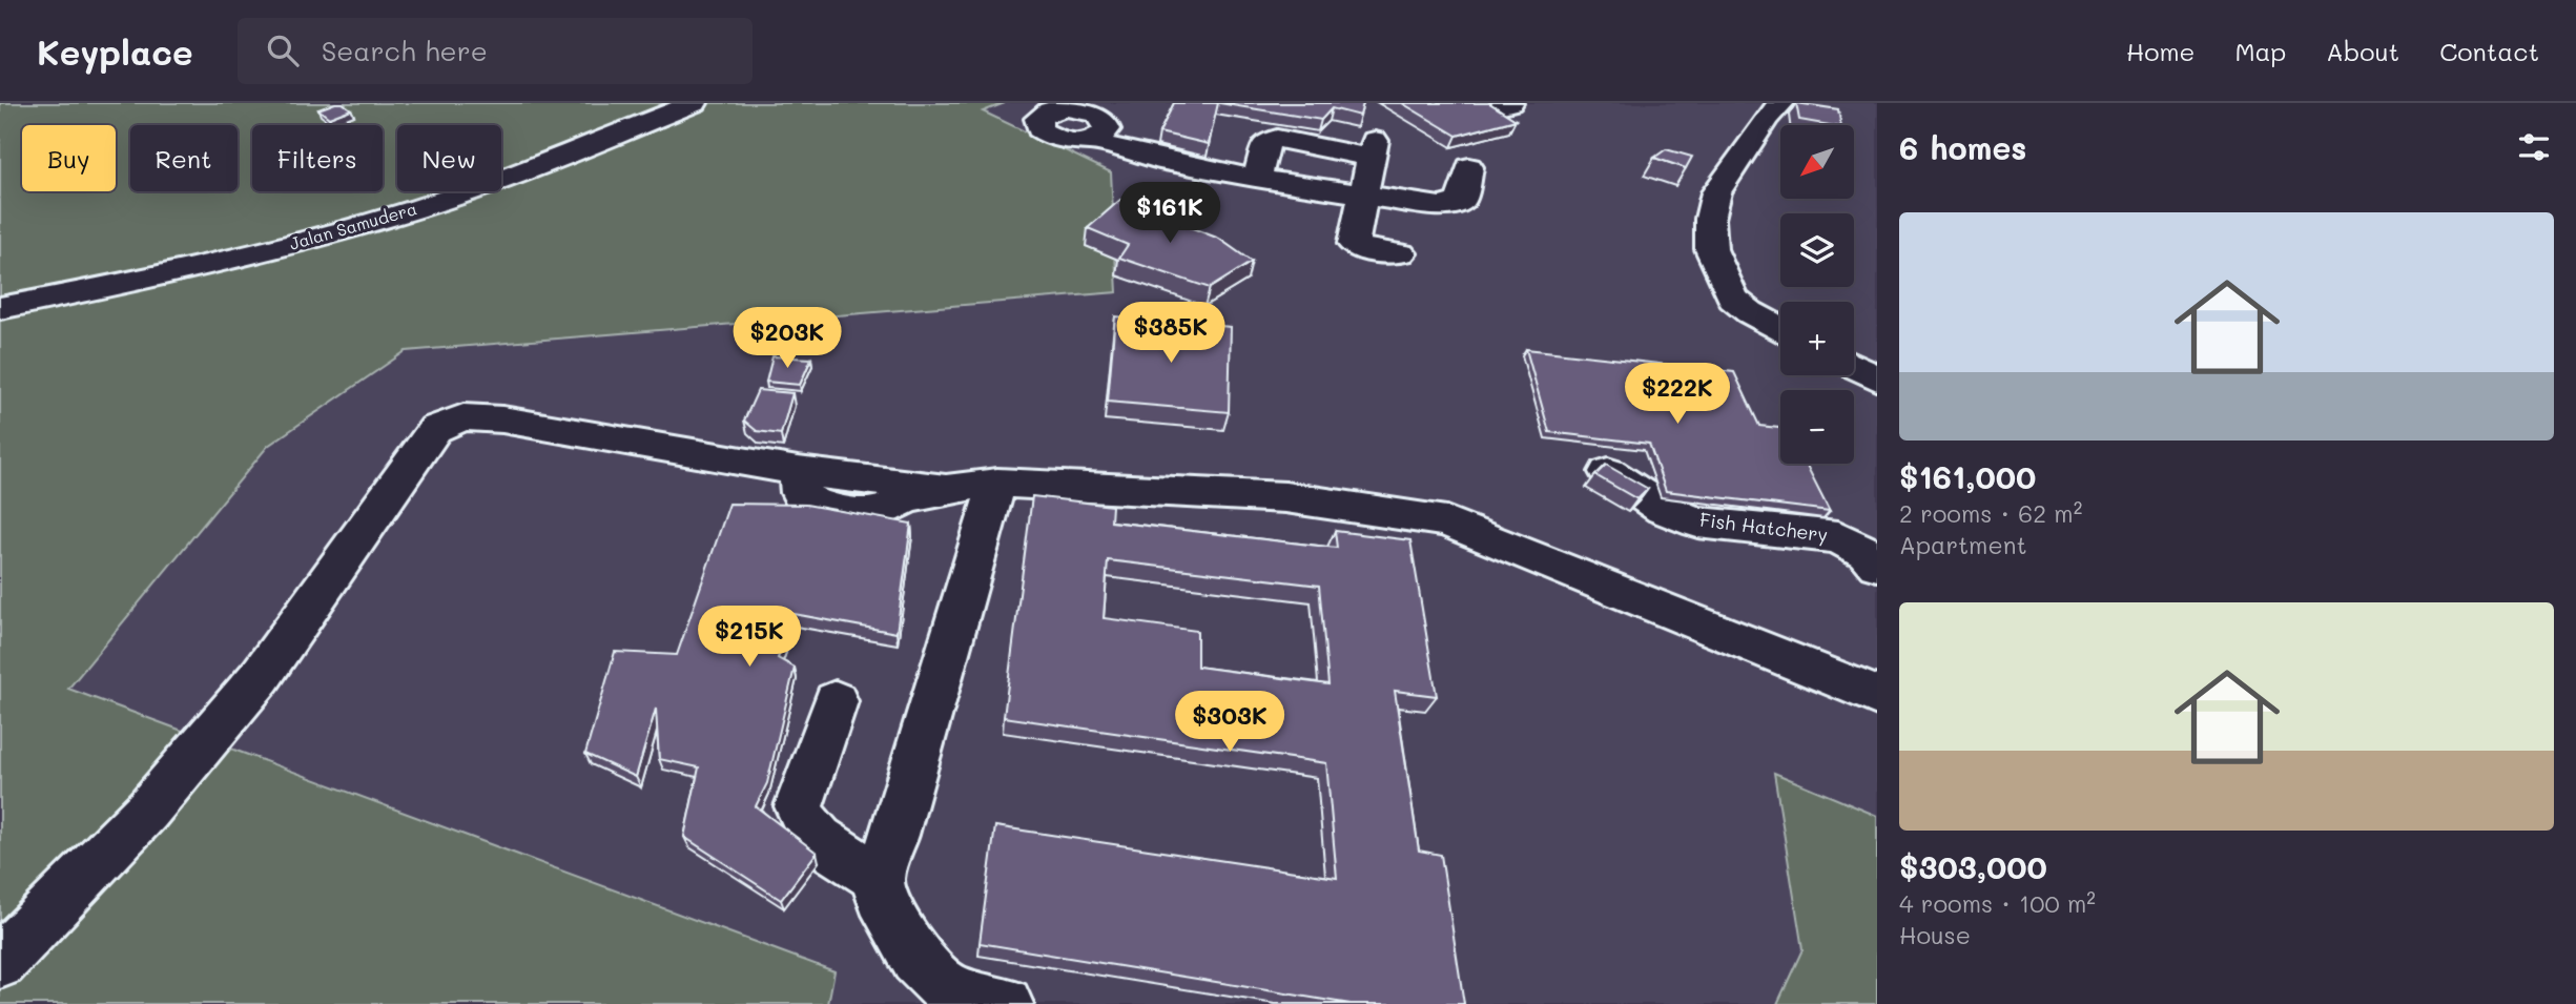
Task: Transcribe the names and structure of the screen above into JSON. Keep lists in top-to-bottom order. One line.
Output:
{"streets":{"street":["Jalan Samudera","Fish Hatchery"]},"north":"bottom left","page":{"header":"Keyplace","search":"Search here","nav":["Home","Map","About","Contact"],"heading":"6 homes","map_buttons":["+","−"],"chip":["Buy","Rent","Filters","New"],"price":["$161K","$385K","$203K","$222K","$215K","$303K"],"list":[{"name":"$161,000","note":"2 rooms · 62 m² · Apartment"},{"name":"$303,000","note":"4 rooms · 100 m² · House"}]}}
